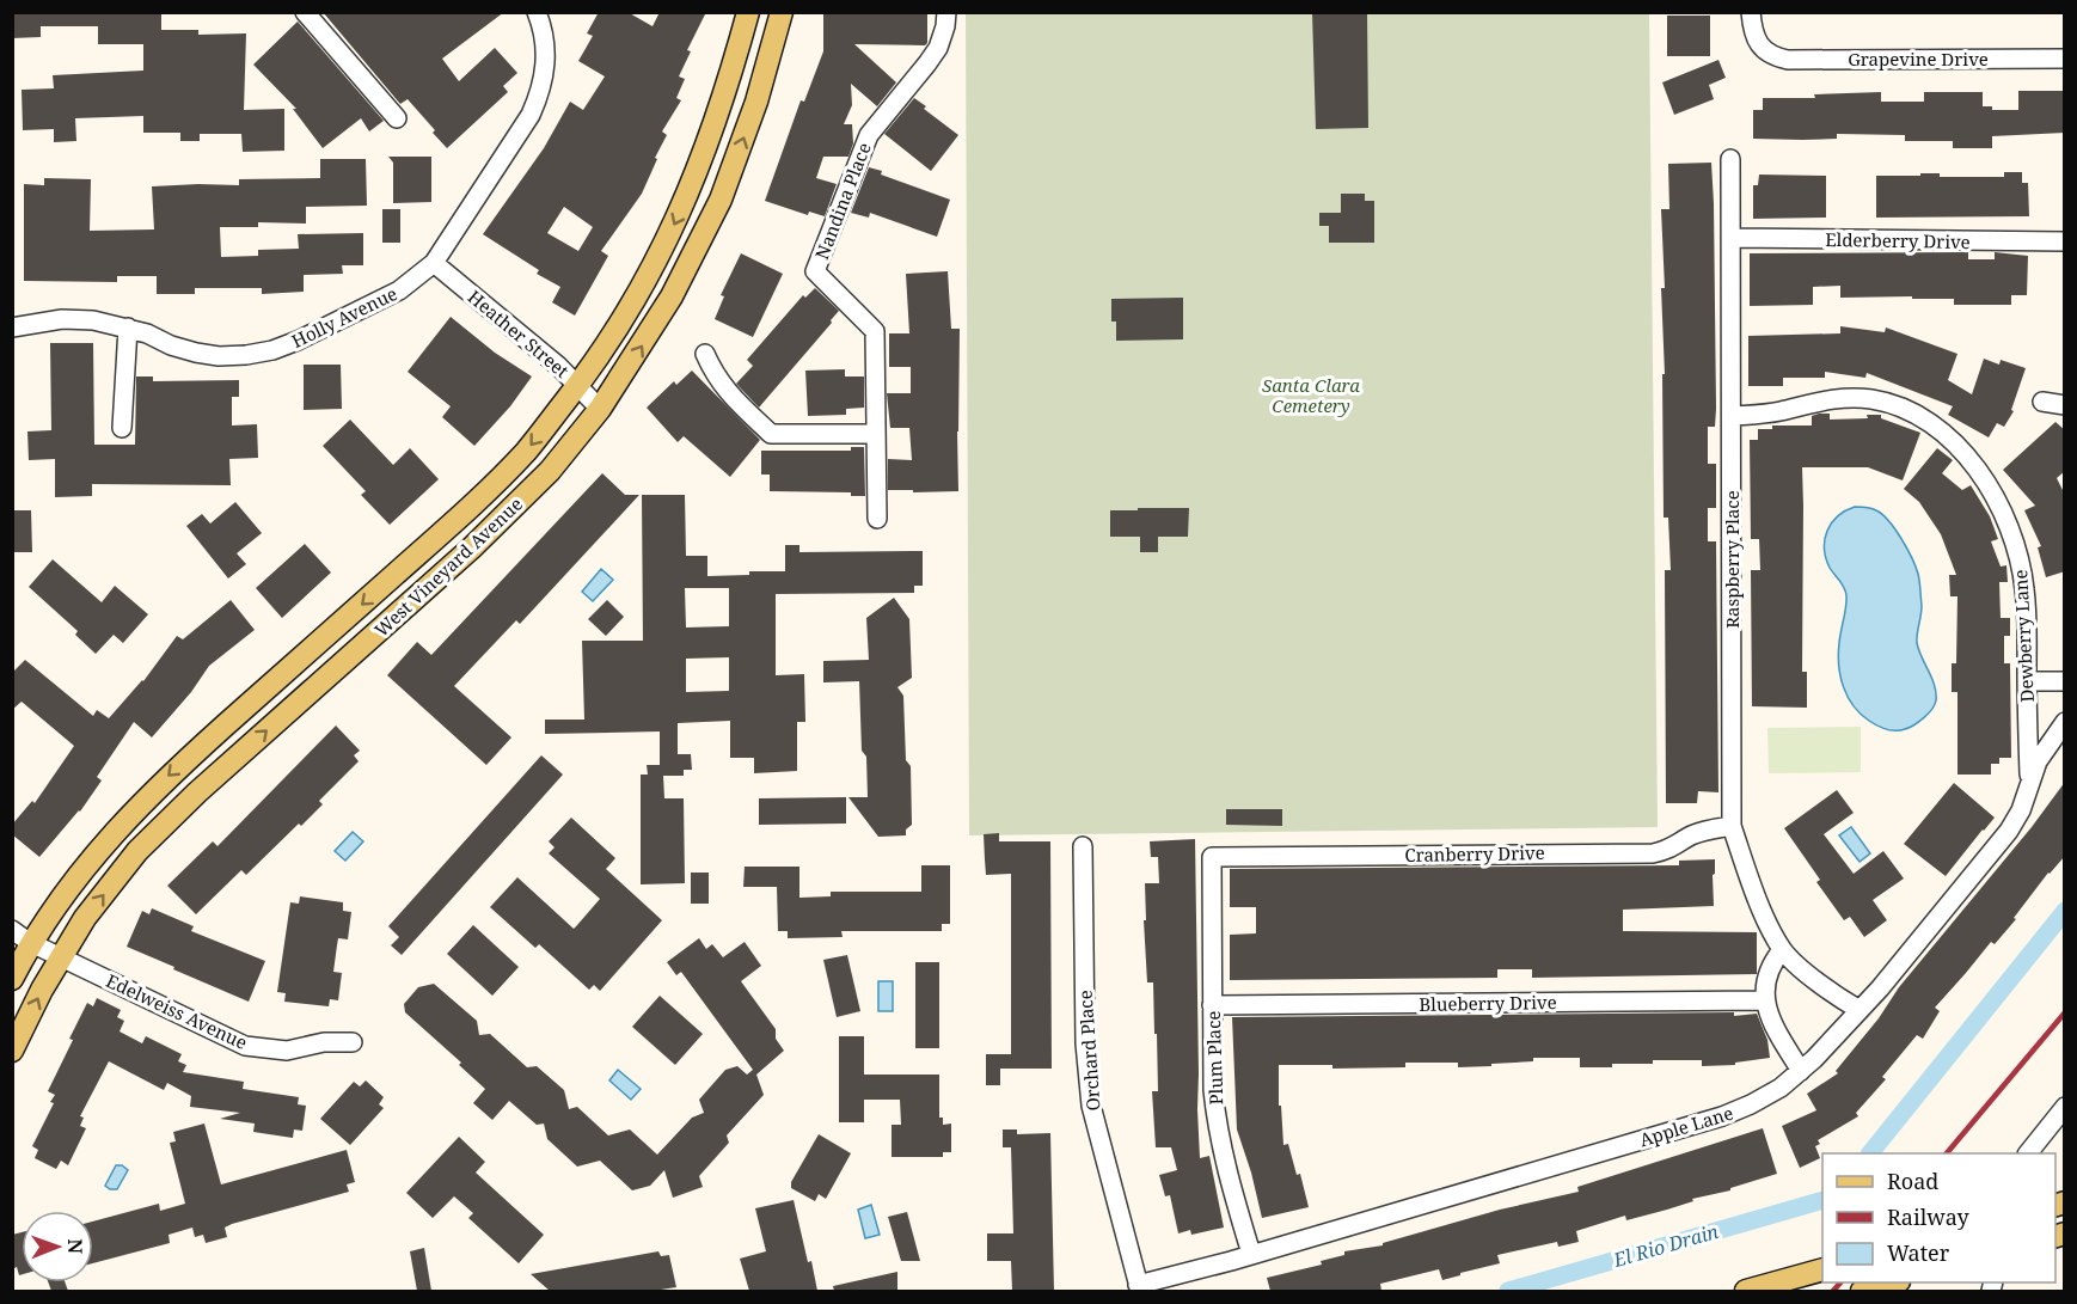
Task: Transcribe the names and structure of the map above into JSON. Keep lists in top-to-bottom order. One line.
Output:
{"streets":{"main road":["West Vineyard Avenue"],"street":["Grapevine Drive","Nandina Place","Elderberry Drive","Holly Avenue","Heather Street","Raspberry Place","Dewberry Lane","Cranberry Drive","Blueberry Drive","Edelweiss Avenue","Orchard Place","Plum Place","Apple Lane"]},"crossings":[["Elderberry Drive","Raspberry Place"],["Holly Avenue","Heather Street"],["Heather Street","West Vineyard Avenue"],["Raspberry Place","Dewberry Lane"],["Raspberry Place","Cranberry Drive"],["Raspberry Place","Apple Lane"],["West Vineyard Avenue","Edelweiss Avenue"],["Dewberry Lane","Apple Lane"],["Cranberry Drive","Plum Place"],["Blueberry Drive","Plum Place"],["Orchard Place","Apple Lane"],["Plum Place","Apple Lane"]],"water":["El Rio Drain"],"parks":["Santa Clara Cemetery"],"legend":["Road","Railway","Water"],"north":"right"}
